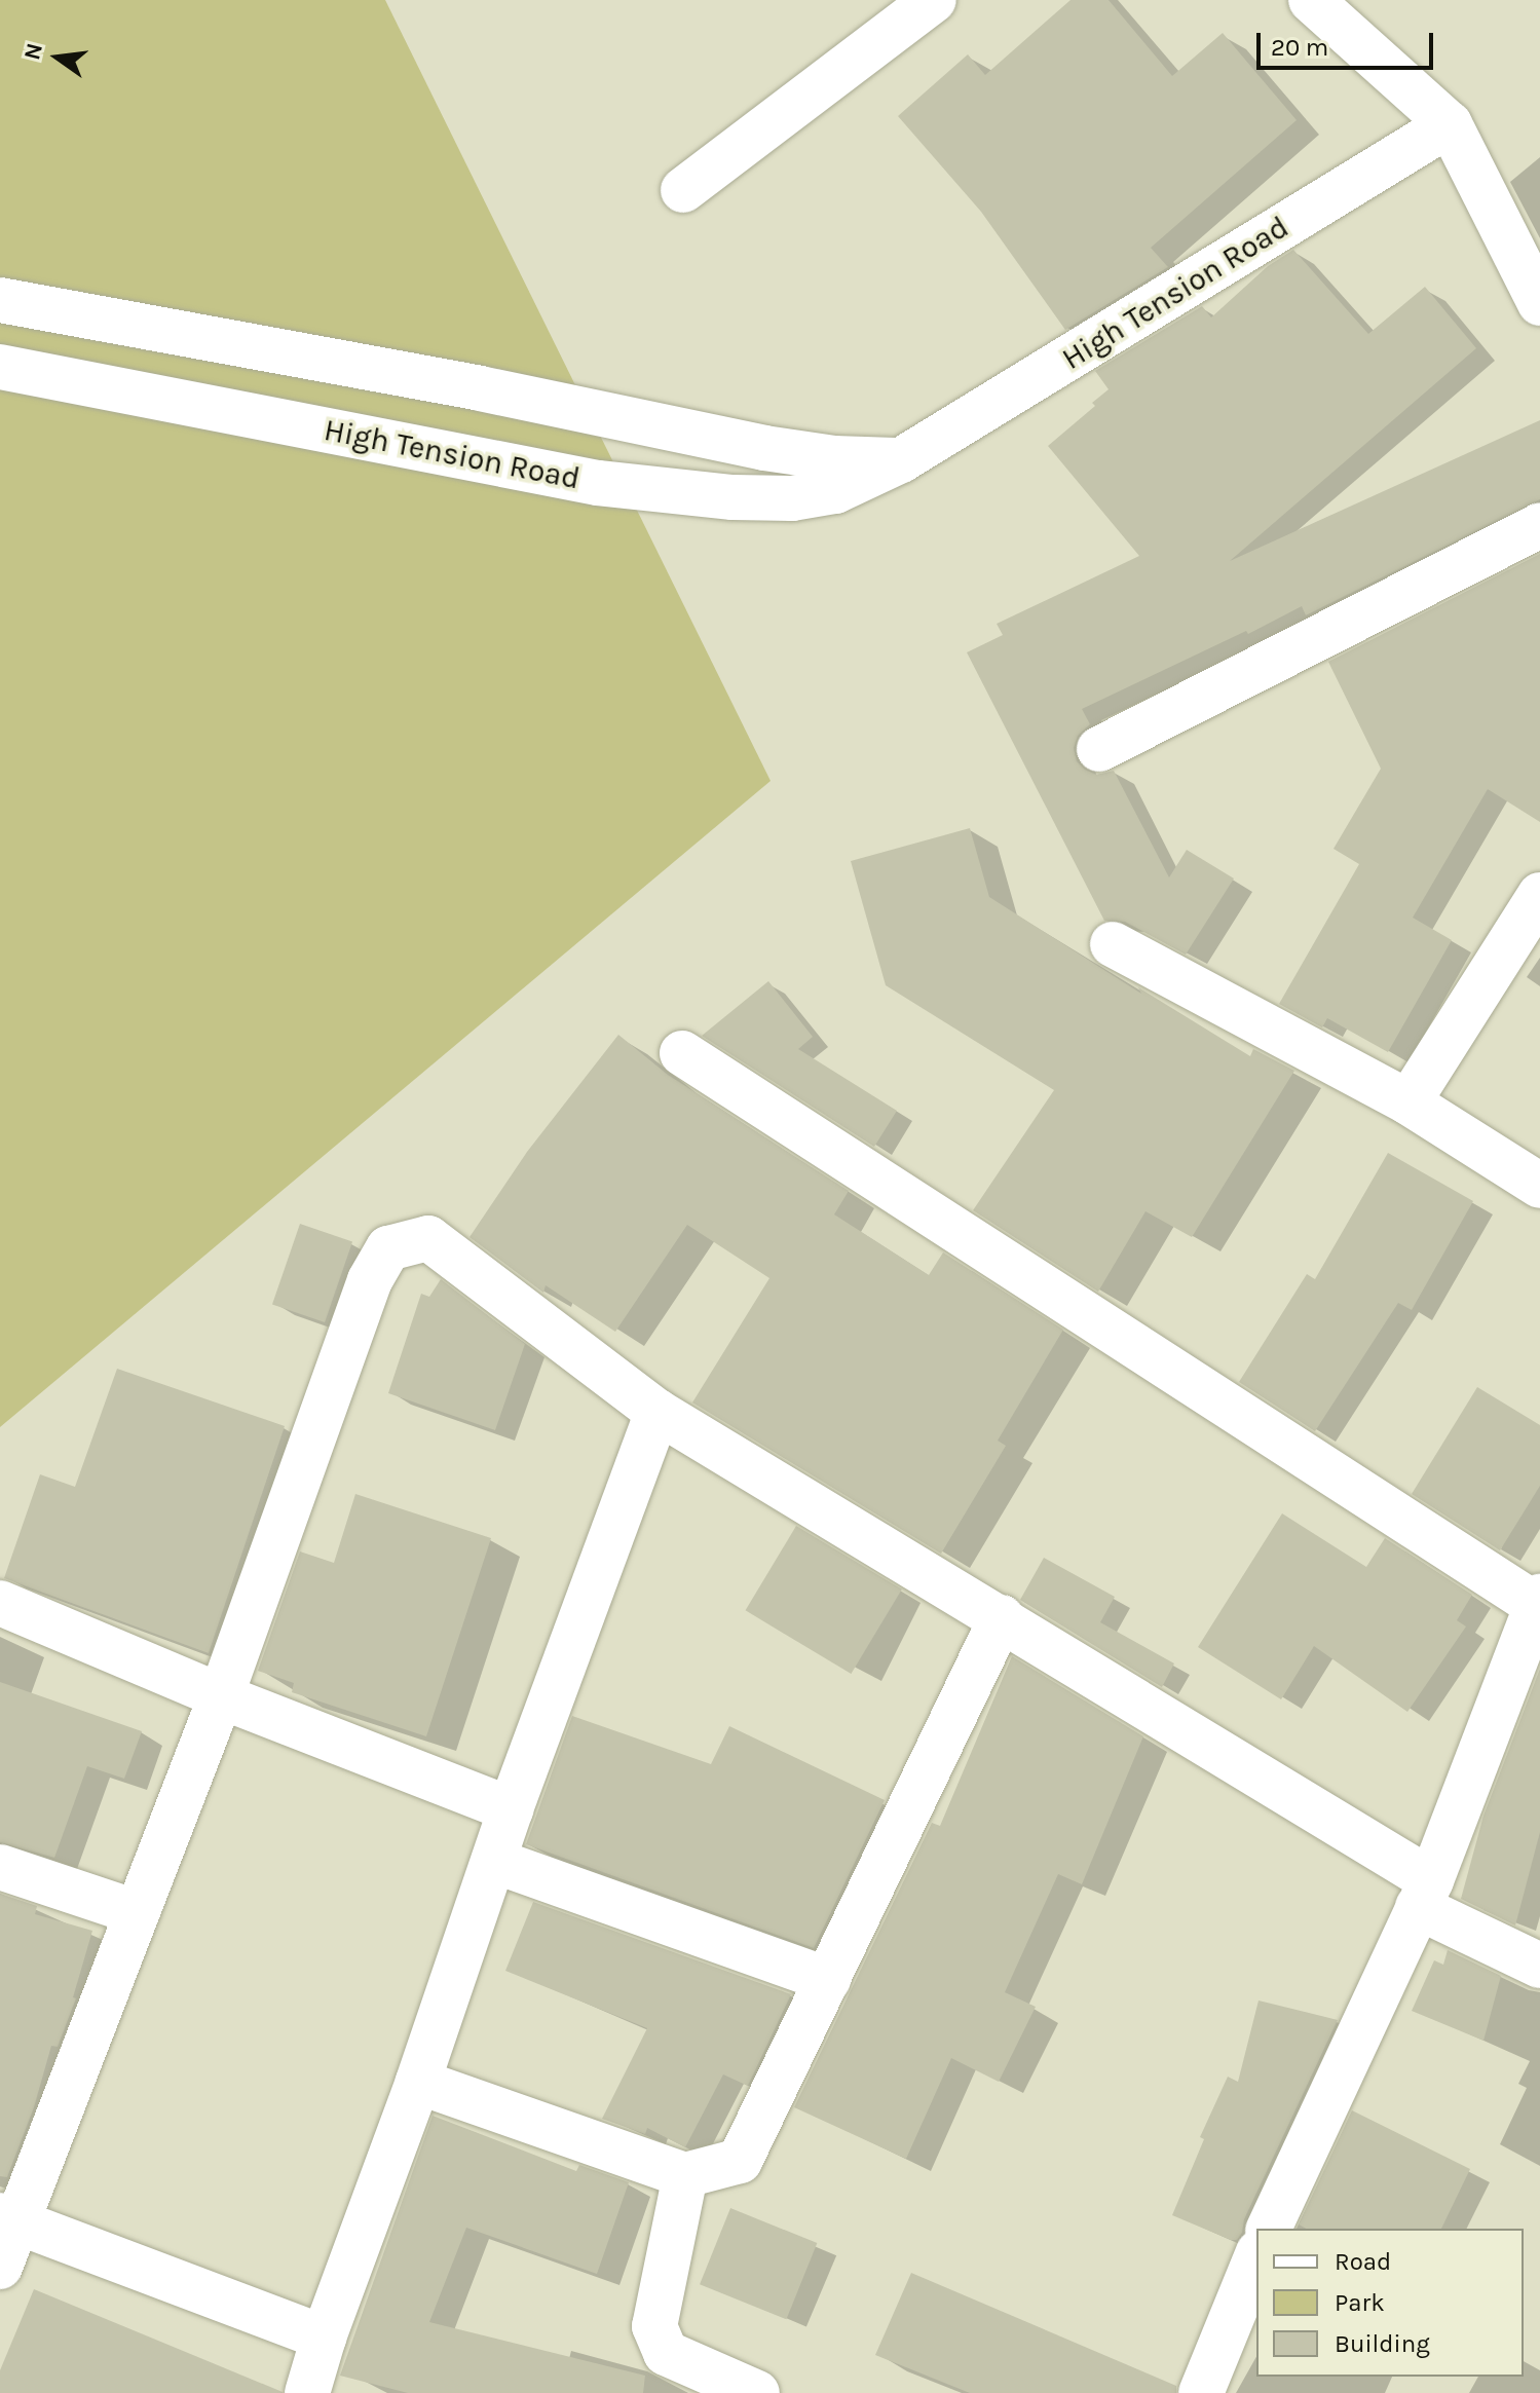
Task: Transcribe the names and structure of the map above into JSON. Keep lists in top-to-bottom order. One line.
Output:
{"streets":{"street":["High Tension Road"]},"legend":["Road","Park","Building"],"scale_bar":"20 m","north":"left"}
